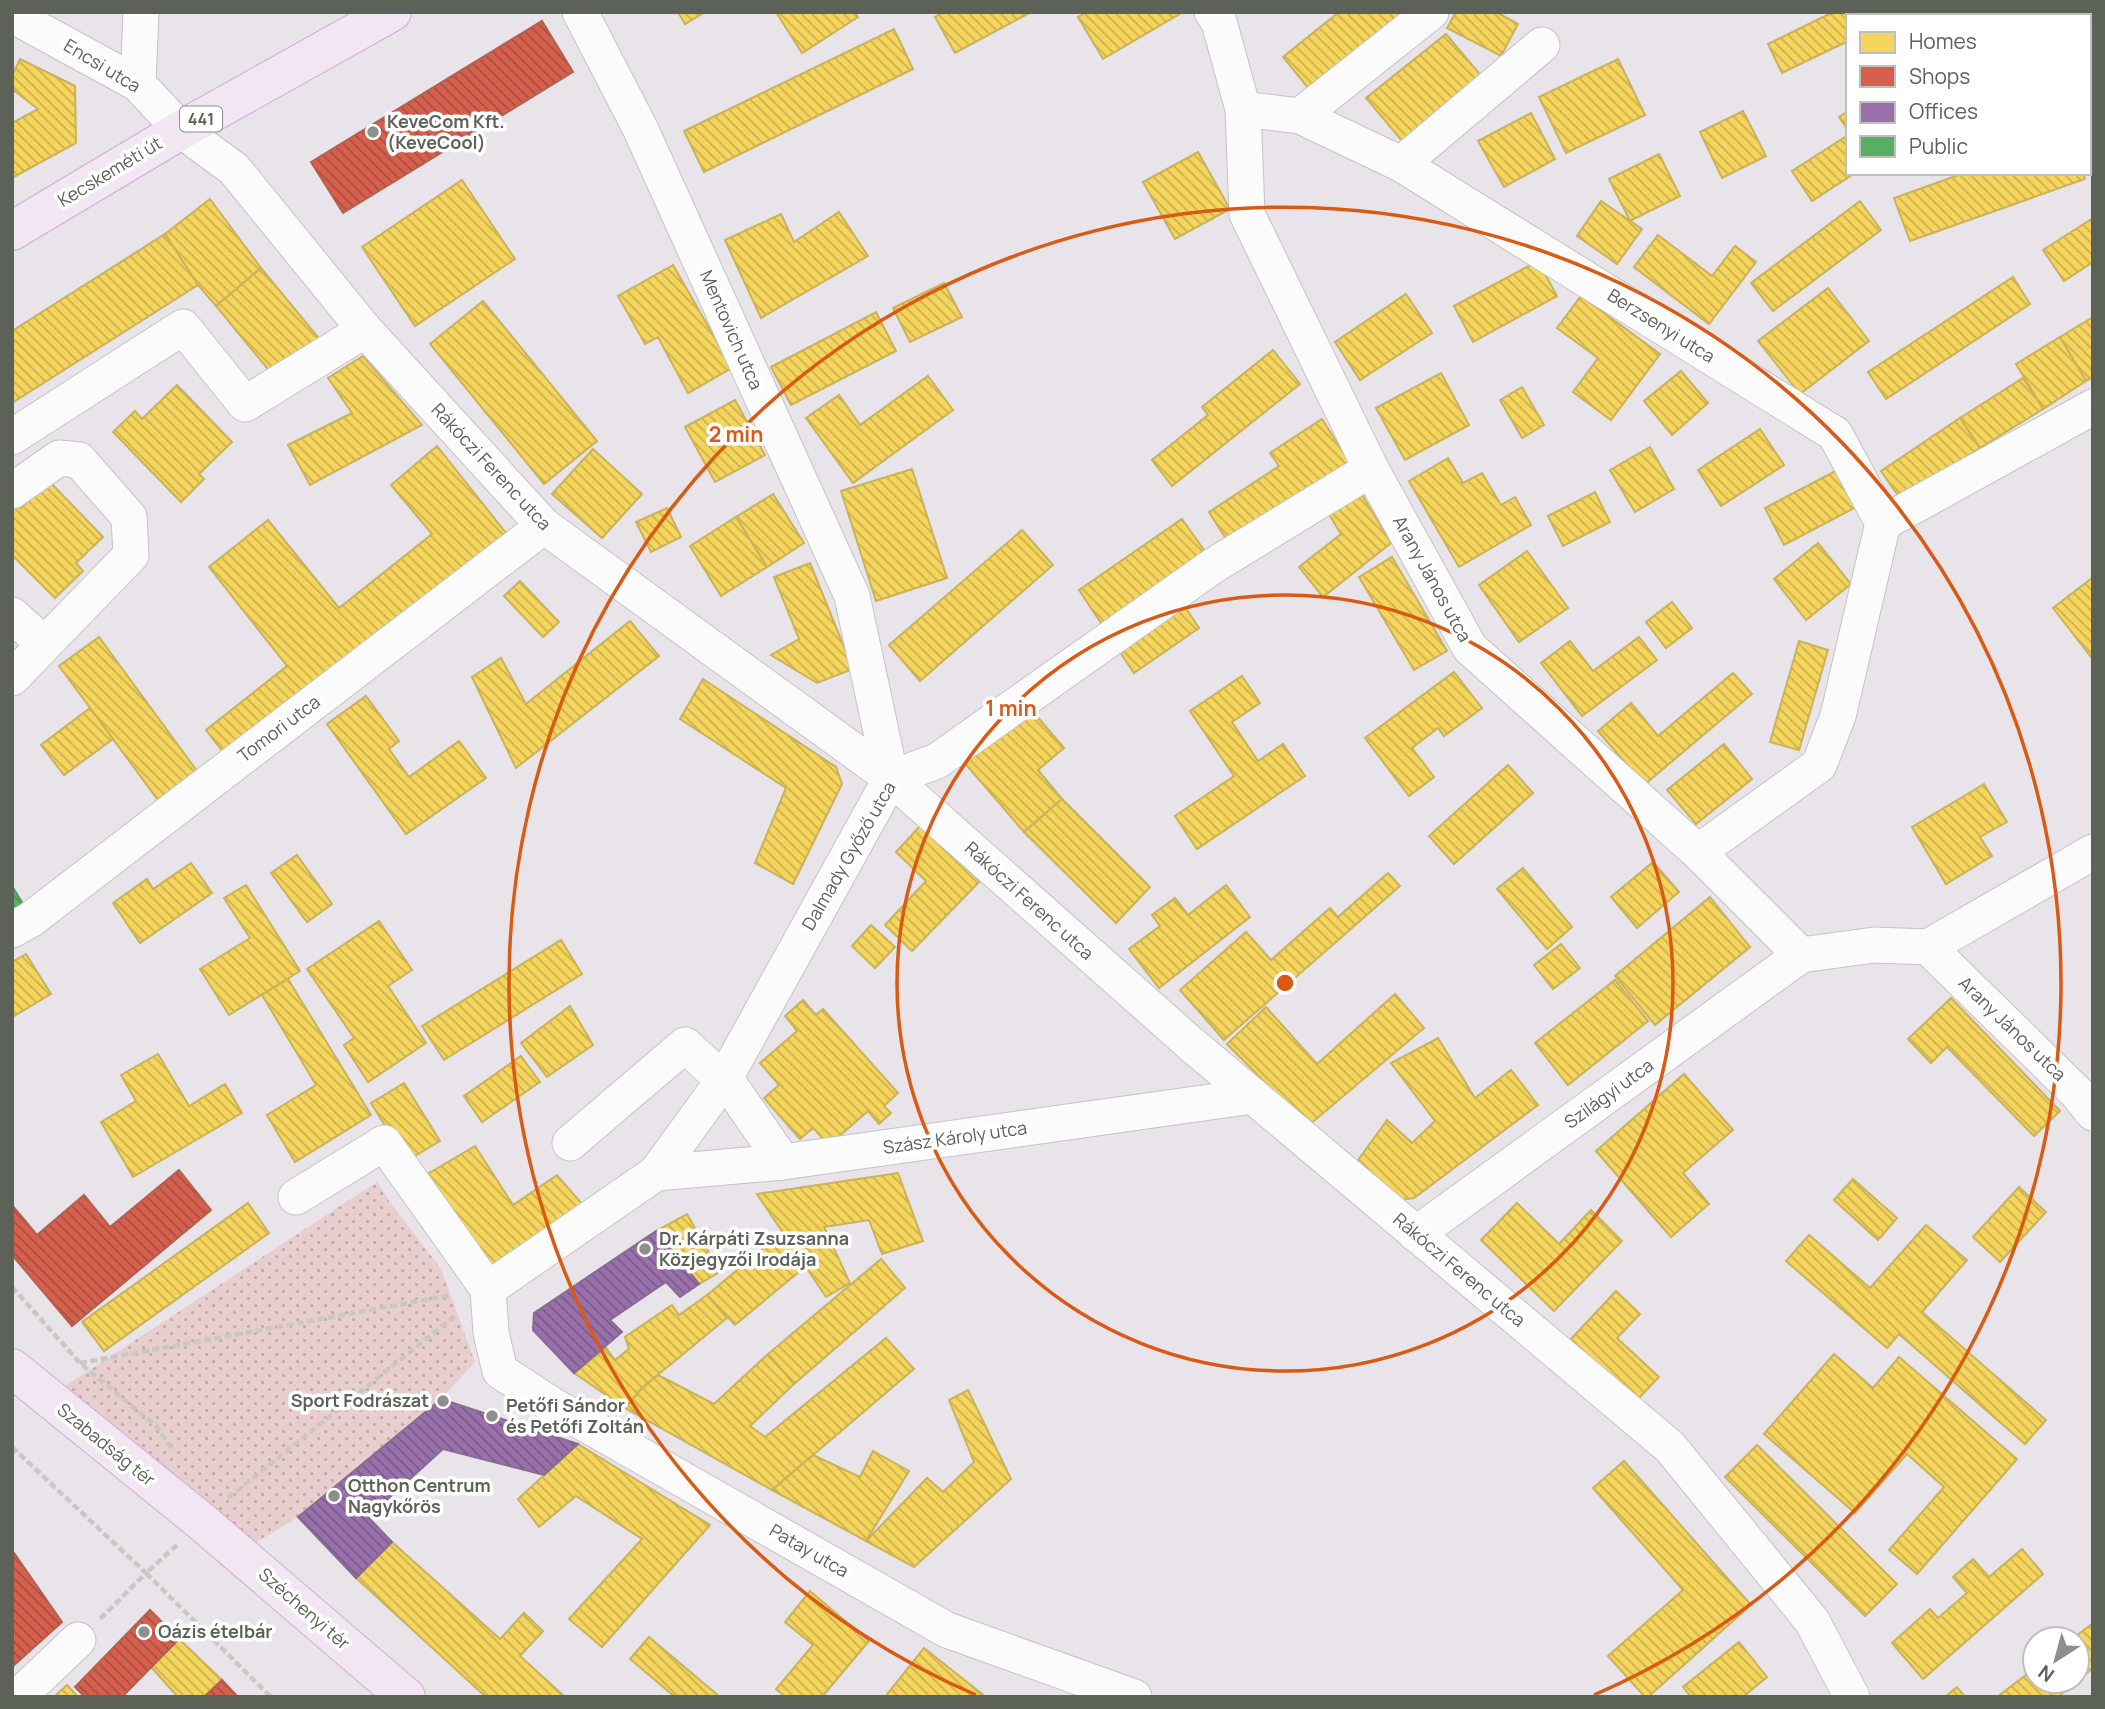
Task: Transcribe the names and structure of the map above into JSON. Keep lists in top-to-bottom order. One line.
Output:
{"streets":{"main road":["441","Kecskeméti út","Szabadság tér","Széchenyi tér"],"street":["Encsi utca","Berzsenyi utca","Mentovich utca","Rákóczi Ferenc utca","Arany János utca","Tomori utca","Dalmady Győző utca","Szilágyi utca","Szász Károly utca","Patay utca"]},"crossings":[["Encsi utca","Kecskeméti út"],["Encsi utca","Rákóczi Ferenc utca"],["Kecskeméti út","Rákóczi Ferenc utca"],["Berzsenyi utca","Arany János utca"],["Mentovich utca","Rákóczi Ferenc utca"],["Mentovich utca","Dalmady Győző utca"],["Rákóczi Ferenc utca","Tomori utca"],["Rákóczi Ferenc utca","Dalmady Győző utca"],["Rákóczi Ferenc utca","Szilágyi utca"],["Rákóczi Ferenc utca","Szász Károly utca"],["Arany János utca","Dalmady Győző utca"],["Arany János utca","Szilágyi utca"],["Dalmady Győző utca","Szász Károly utca"],["Dalmady Győző utca","Patay utca"],["Szabadság tér","Széchenyi tér"]],"places":["KeveCom Kft. (KeveCool)","Dr. Kárpáti Zsuzsanna Közjegyzői Irodája","Sport Fodrászat","Petőfi Sándor és Petőfi Zoltán","Otthon Centrum Nagykőrös","Oázis ételbár"],"legend":["Homes","Shops","Offices","Public"],"north":"bottom left","rings":["2 min","1 min"]}
